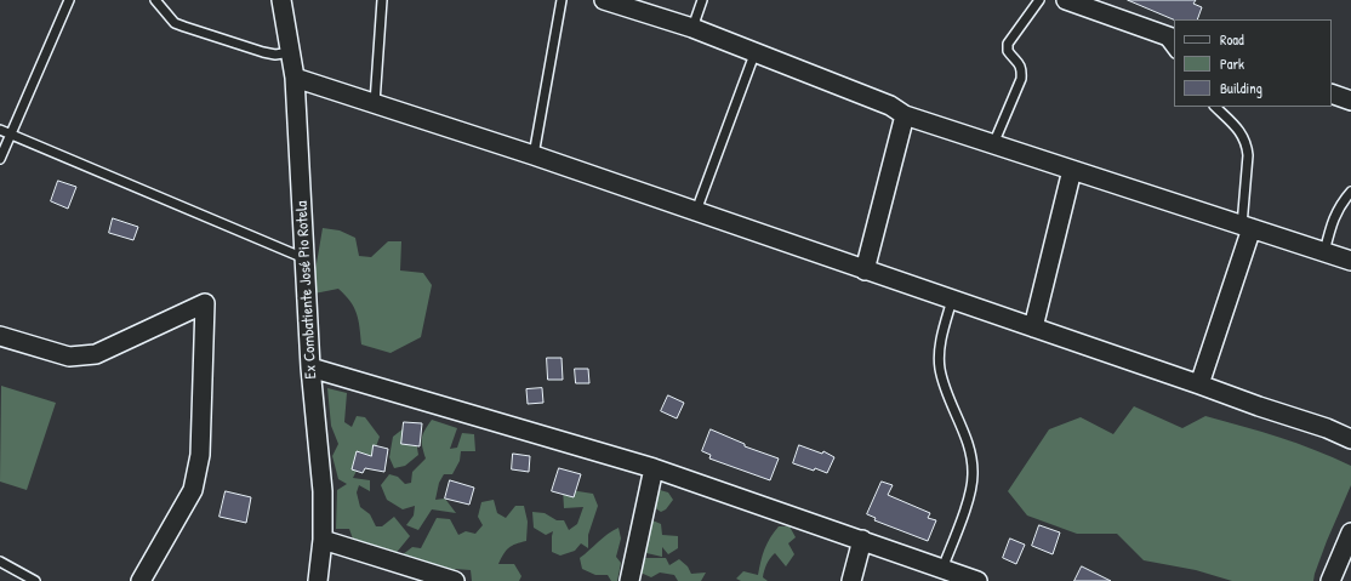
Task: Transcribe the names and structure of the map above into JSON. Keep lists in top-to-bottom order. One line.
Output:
{"streets":{"street":["Ex Combatiente José Pio Rotela"]},"legend":["Road","Park","Building"]}
